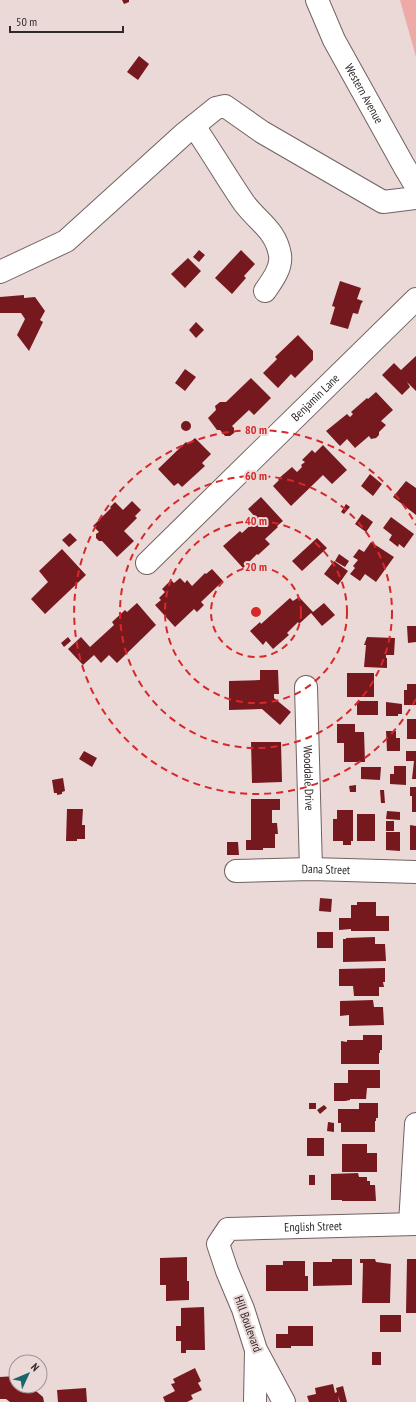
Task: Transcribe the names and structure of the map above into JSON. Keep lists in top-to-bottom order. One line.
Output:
{"streets":{"street":["Western Avenue","Benjamin Lane","Wooddale Drive","Dana Street","English Street","Hill Boulevard"]},"crossings":[["Wooddale Drive","Dana Street"],["English Street","Hill Boulevard"]],"scale_bar":"50 m","north":"top right","rings":["80 m","60 m","40 m","20 m"]}
